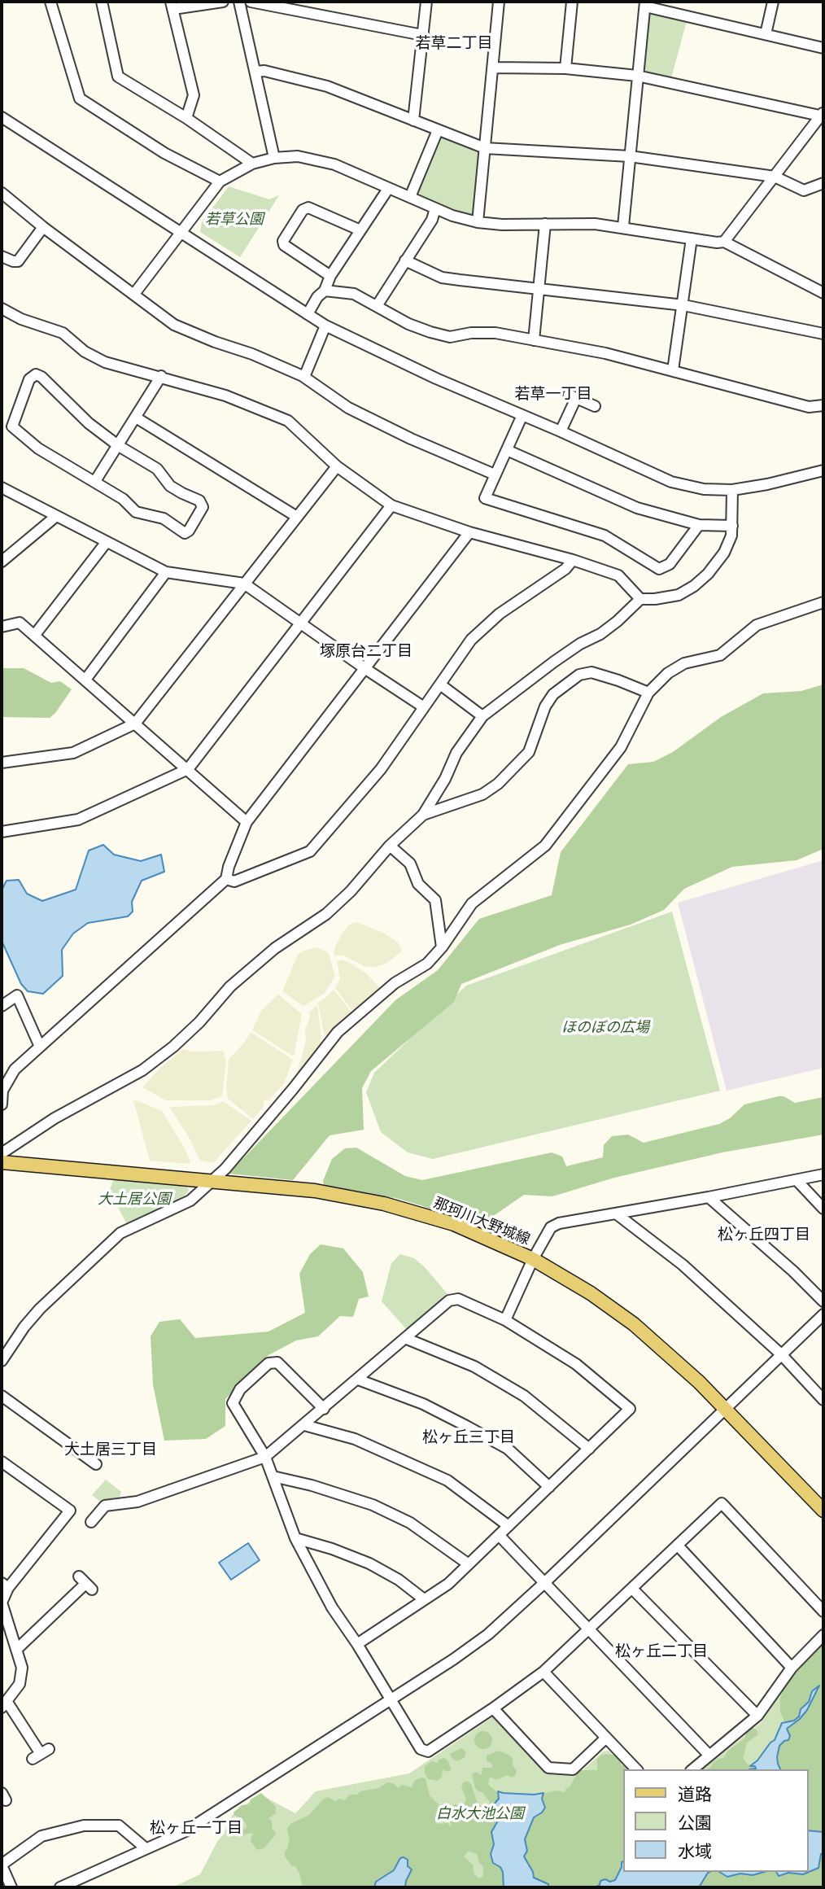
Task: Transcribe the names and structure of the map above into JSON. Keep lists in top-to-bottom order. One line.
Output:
{"streets":{"main road":["那珂川大野城線"]},"districts":["若草二丁目","若草一丁目","塚原台二丁目","松ヶ丘四丁目","松ヶ丘三丁目","大土居三丁目","松ヶ丘二丁目","松ヶ丘一丁目"],"parks":["若草公園","ほのぼの広場","大土居公園","白水大池公園"],"legend":["道路","公園","水域"]}
